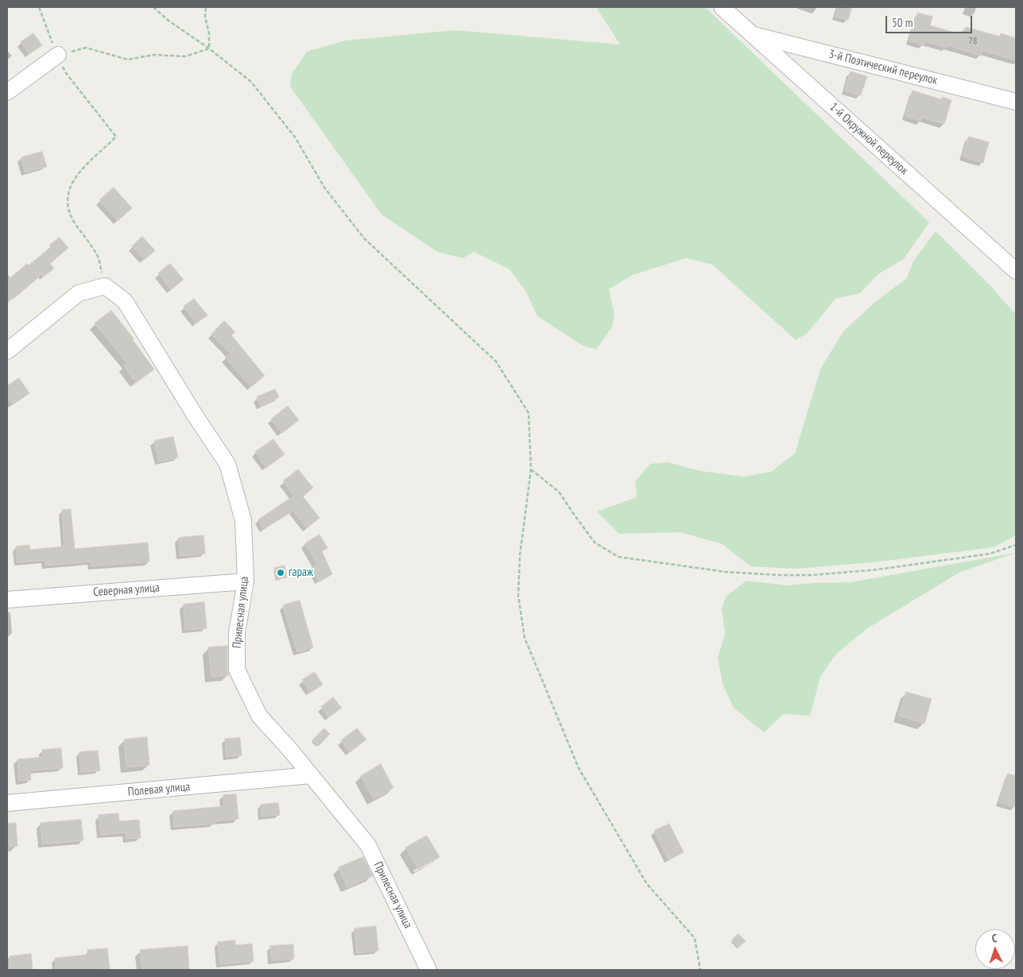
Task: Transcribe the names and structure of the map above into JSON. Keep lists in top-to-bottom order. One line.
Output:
{"streets":{"street":["3-й Поэтический переулок","1-й Окружной переулок","Северная улица","Прилесная улица","Полевая улица"]},"crossings":[["3-й Поэтический переулок","1-й Окружной переулок"],["Северная улица","Прилесная улица"],["Прилесная улица","Полевая улица"]],"places":["гараж"],"house_numbers":["78"],"scale_bar":"50 m","north":"top"}
